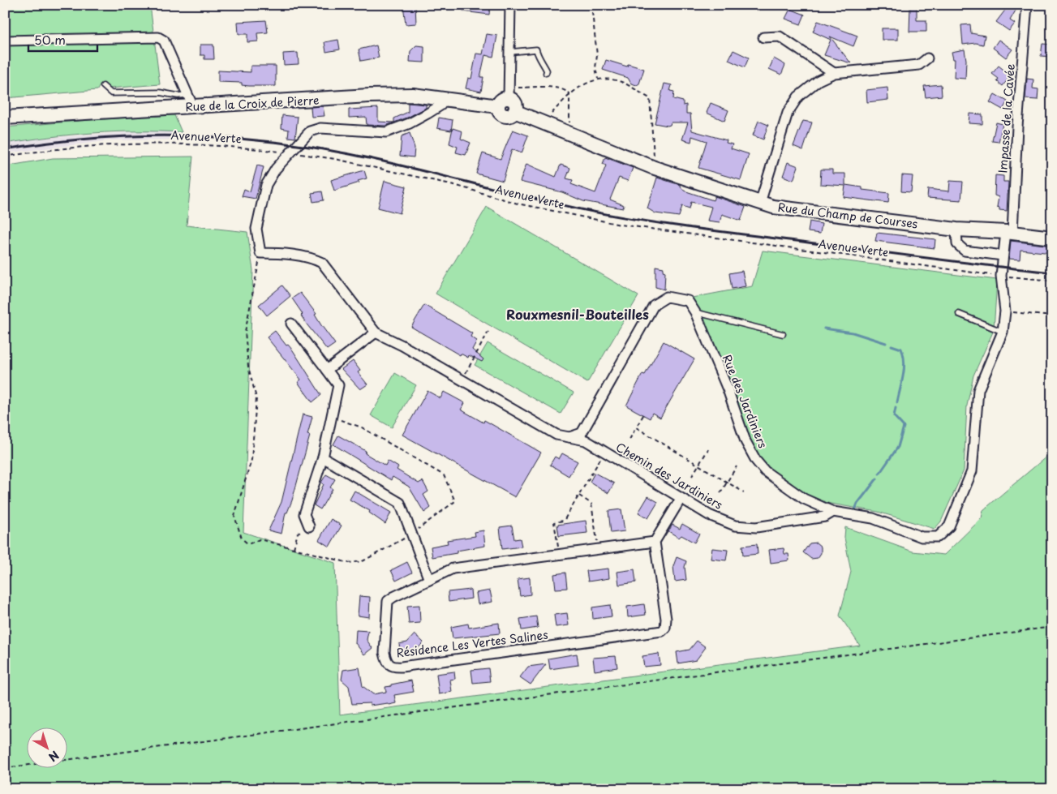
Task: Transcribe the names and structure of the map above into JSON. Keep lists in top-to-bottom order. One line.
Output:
{"streets":{"main road":["Rue de la Croix de Pierre","Rue du Champ de Courses"],"street":["Impasse de la Cavée","Rue des Jardiniers","Chemin des Jardiniers","Résidence Les Vertes Salines"],"path":["Avenue Verte"]},"crossings":[["Rue de la Croix de Pierre","Rue du Champ de Courses"],["Impasse de la Cavée","Rue du Champ de Courses"],["Impasse de la Cavée","Rue des Jardiniers"],["Avenue Verte","Rue des Jardiniers"],["Rue du Champ de Courses","Rue des Jardiniers"],["Rue des Jardiniers","Chemin des Jardiniers"]],"districts":["Rouxmesnil-Bouteilles"],"scale_bar":"50 m","north":"bottom right"}
